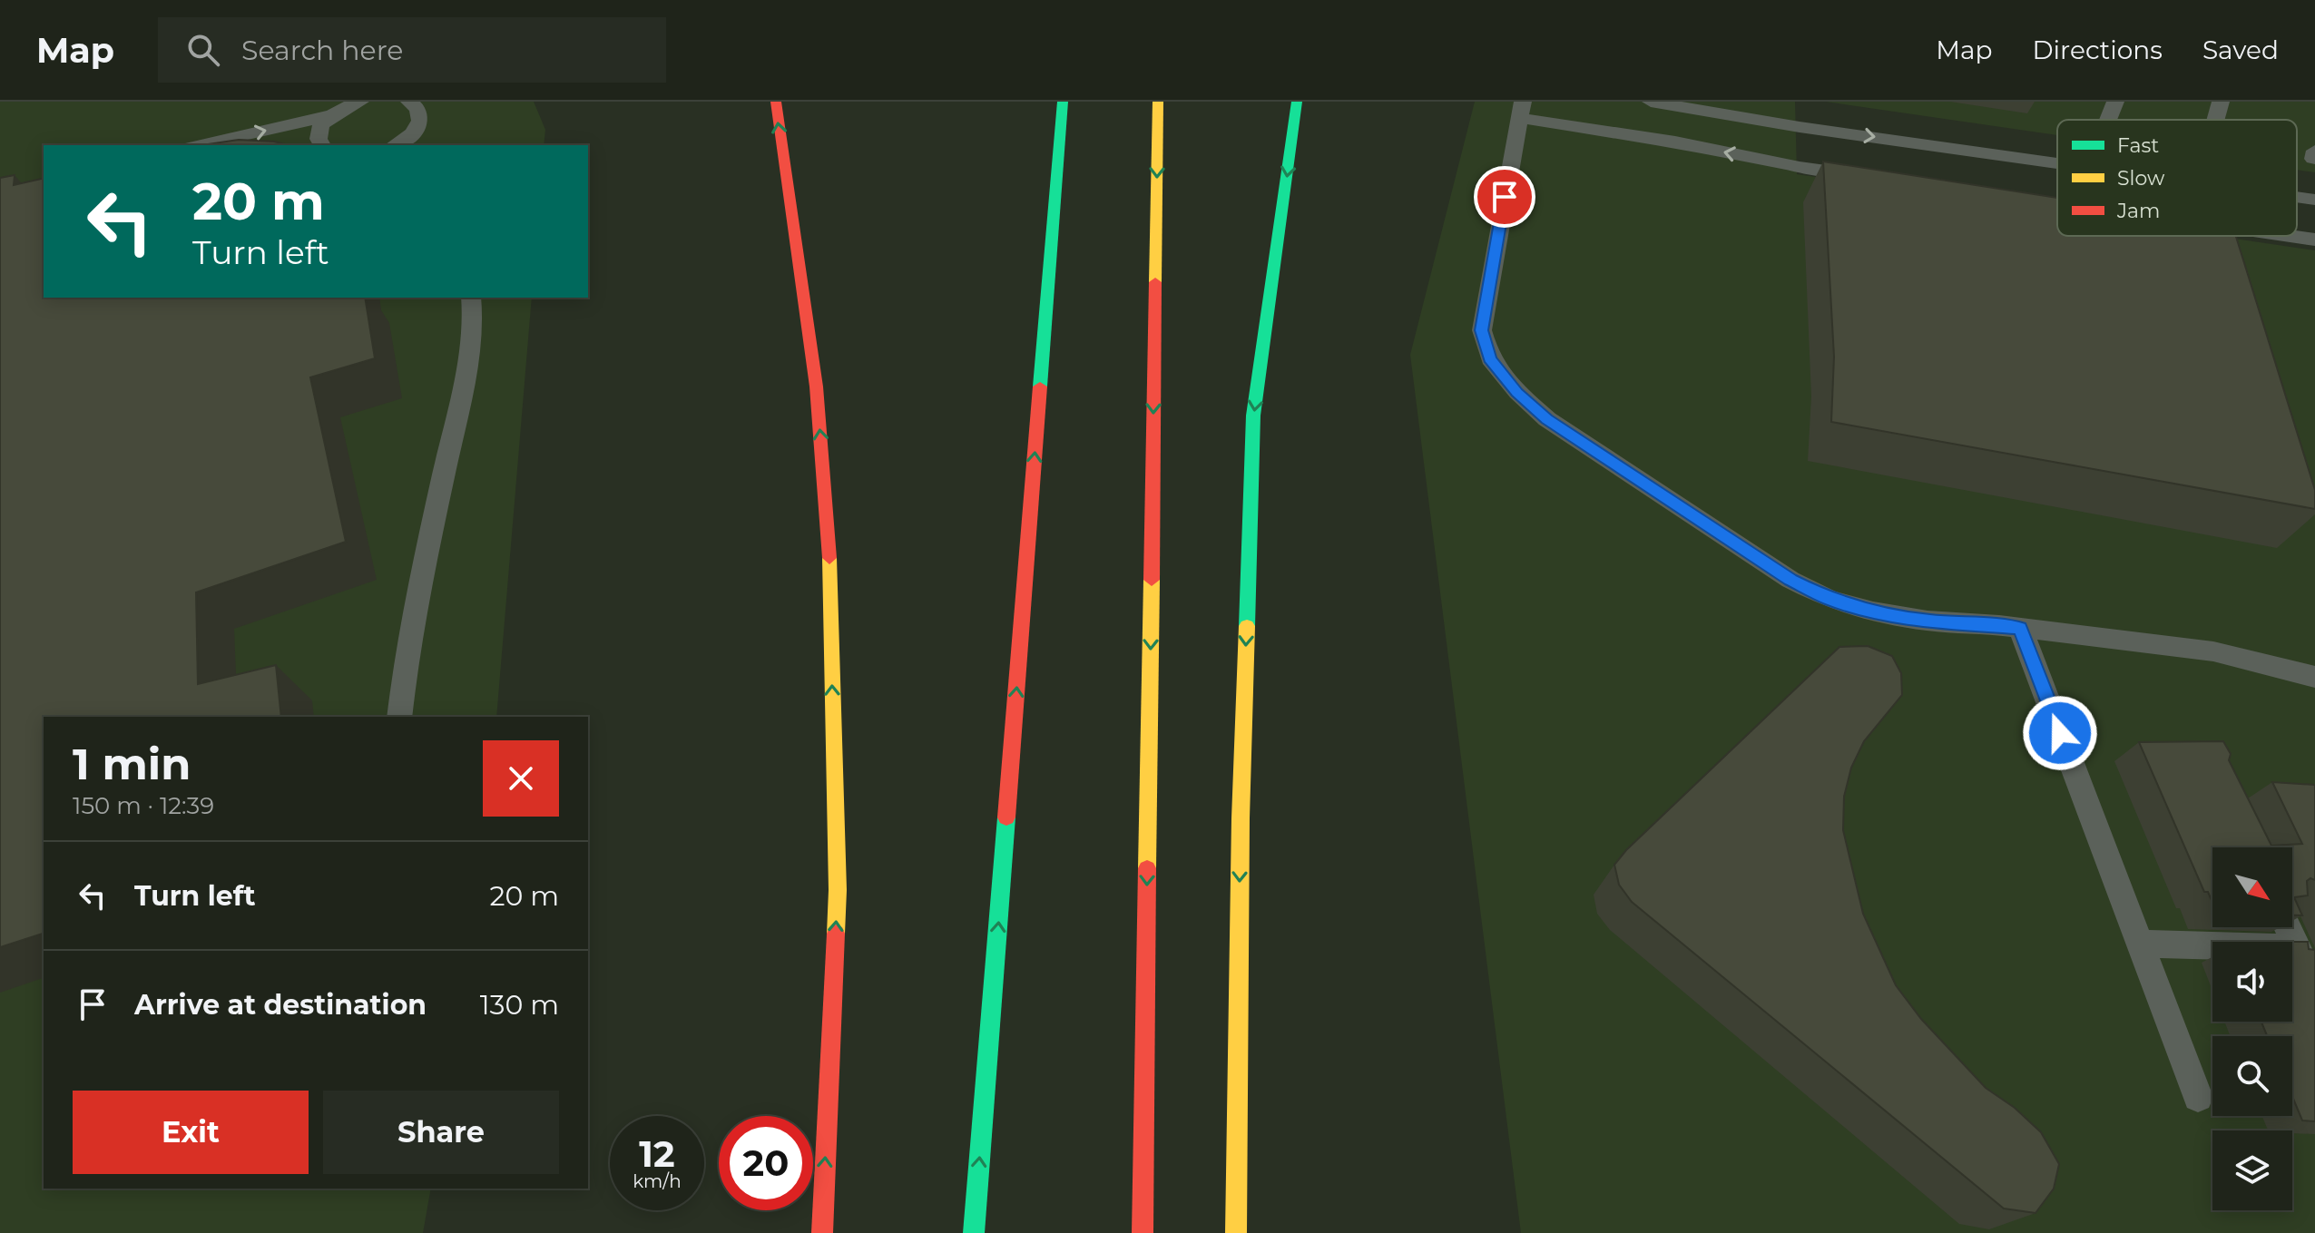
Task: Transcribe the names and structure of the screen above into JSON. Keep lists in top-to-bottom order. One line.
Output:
{"legend":["Fast","Slow","Jam"],"north":"bottom right","page":{"header":"Map","search":"Search here","nav":["Map","Directions","Saved"],"turn":["20 m","Turn left"],"heading":["1 min","150 m · 12:39"],"list":[{"name":"Turn left","value":"20 m"},{"name":"Arrive at destination","value":"130 m"}],"buttons":["Exit","Share"],"speed":"12 km/h","limit":"20"}}
